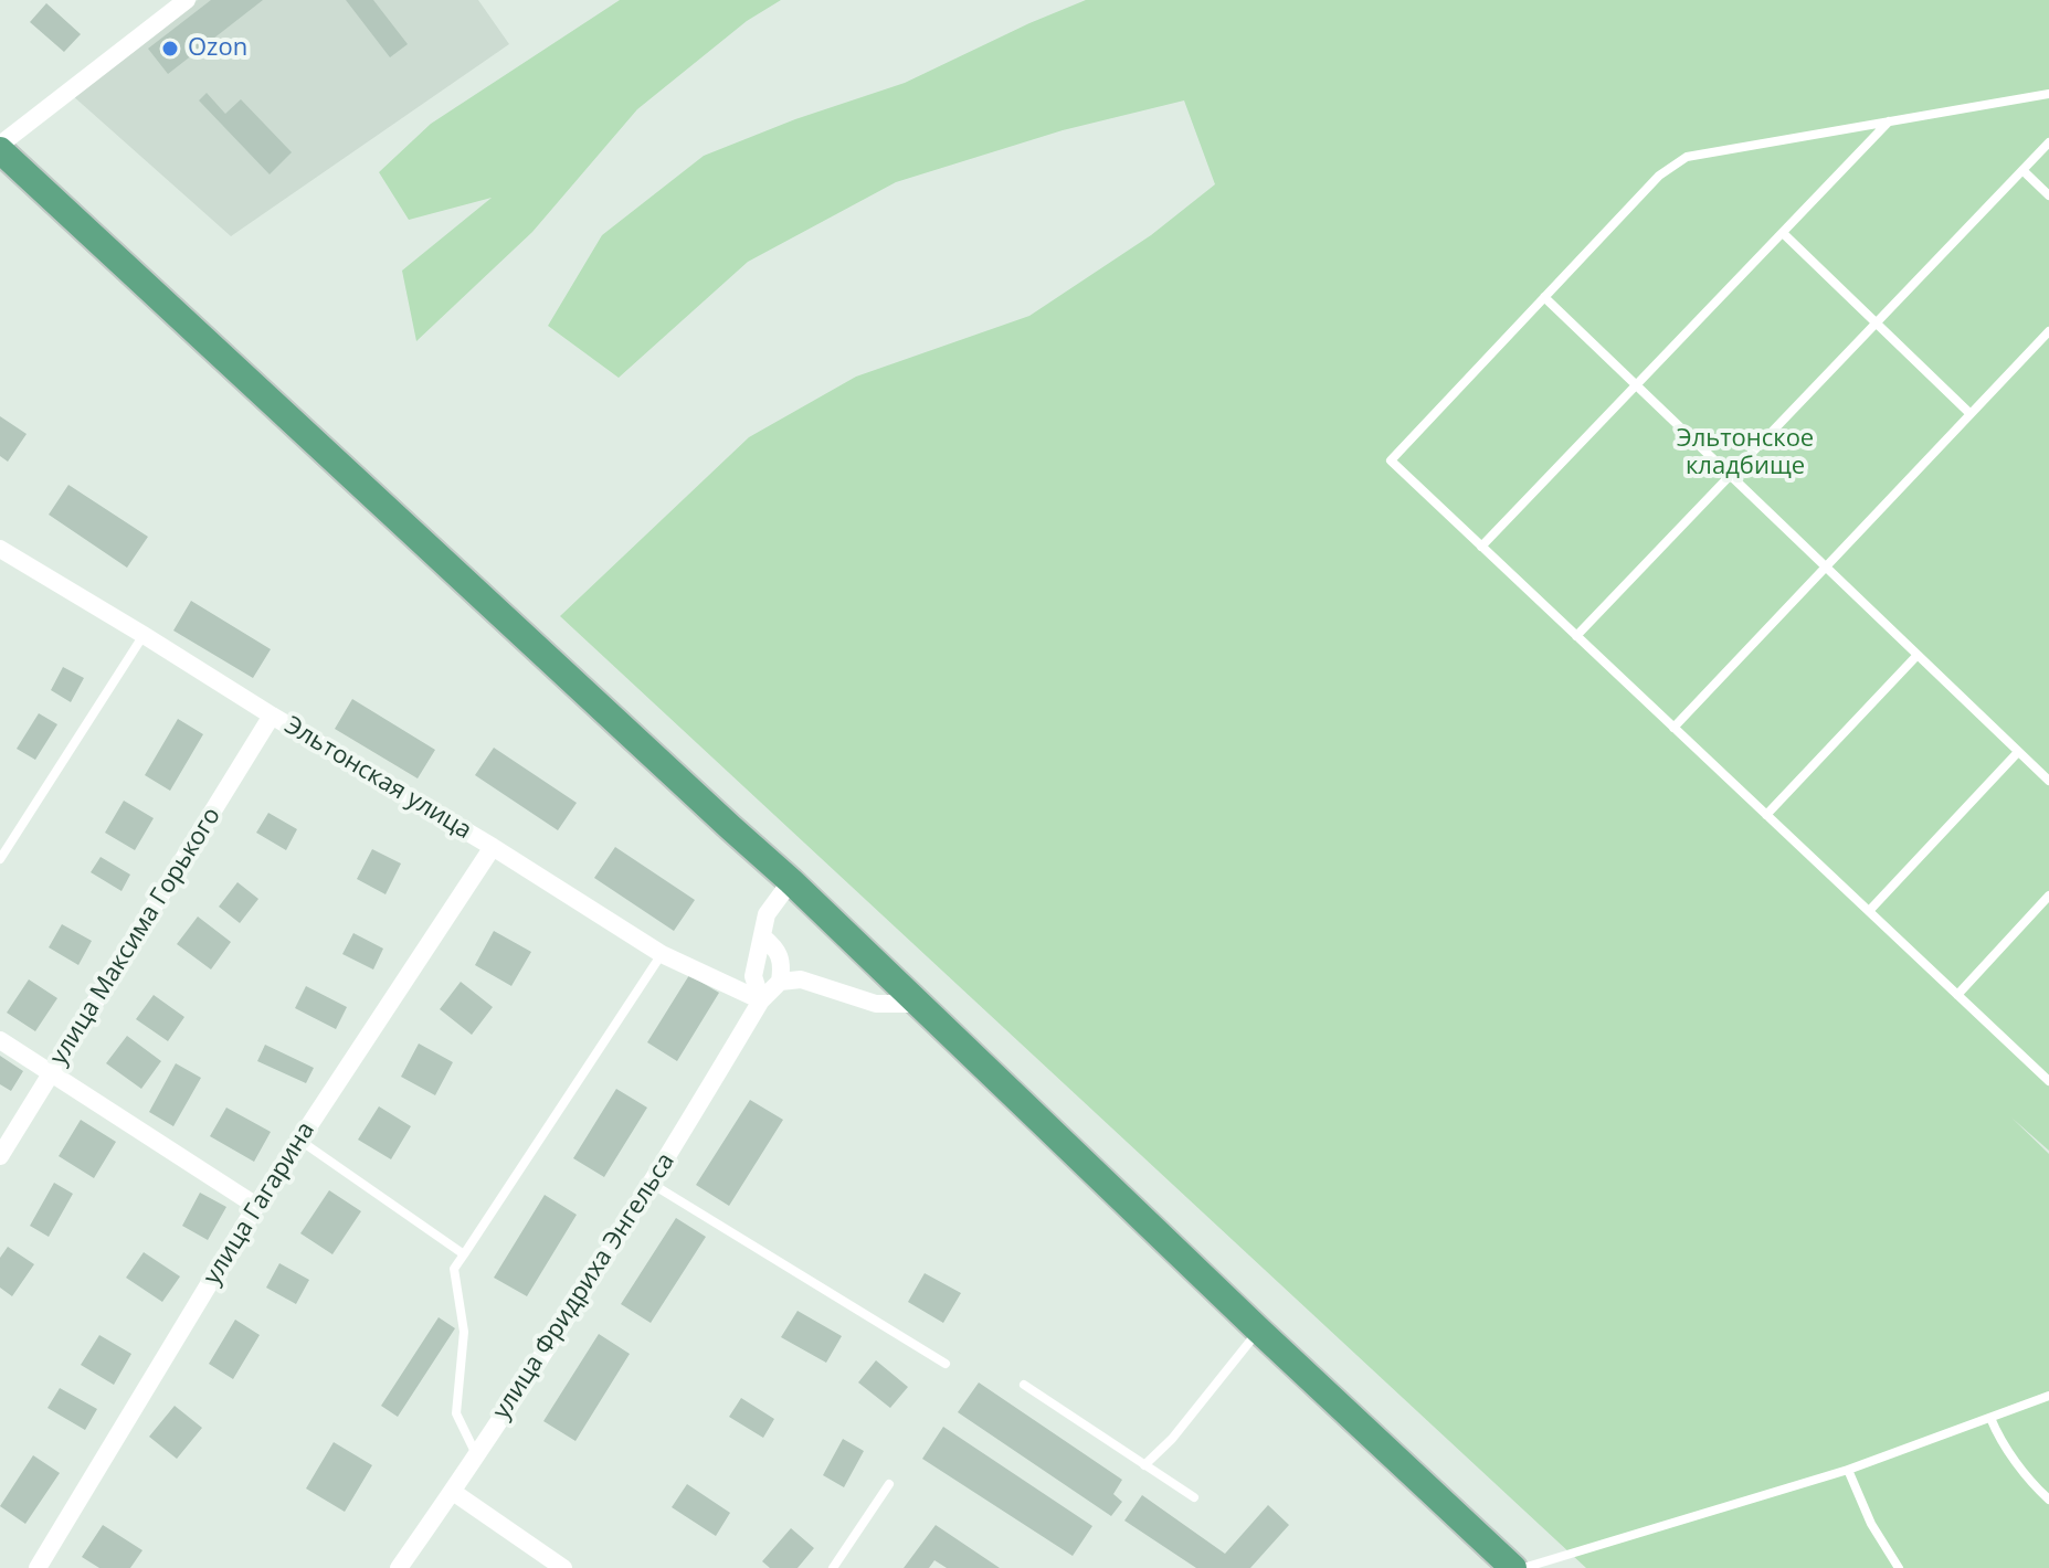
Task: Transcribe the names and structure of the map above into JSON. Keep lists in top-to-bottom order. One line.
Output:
{"streets":{"street":["Эльтонская улица","улица Максима Горького","улица Гагарина","улица Фридриха Энгельса"]},"crossings":[["Эльтонская улица","улица Максима Горького"],["Эльтонская улица","улица Гагарина"],["Эльтонская улица","улица Фридриха Энгельса"]],"parks":["Эльтонское кладбище"],"places":["Ozon"]}
